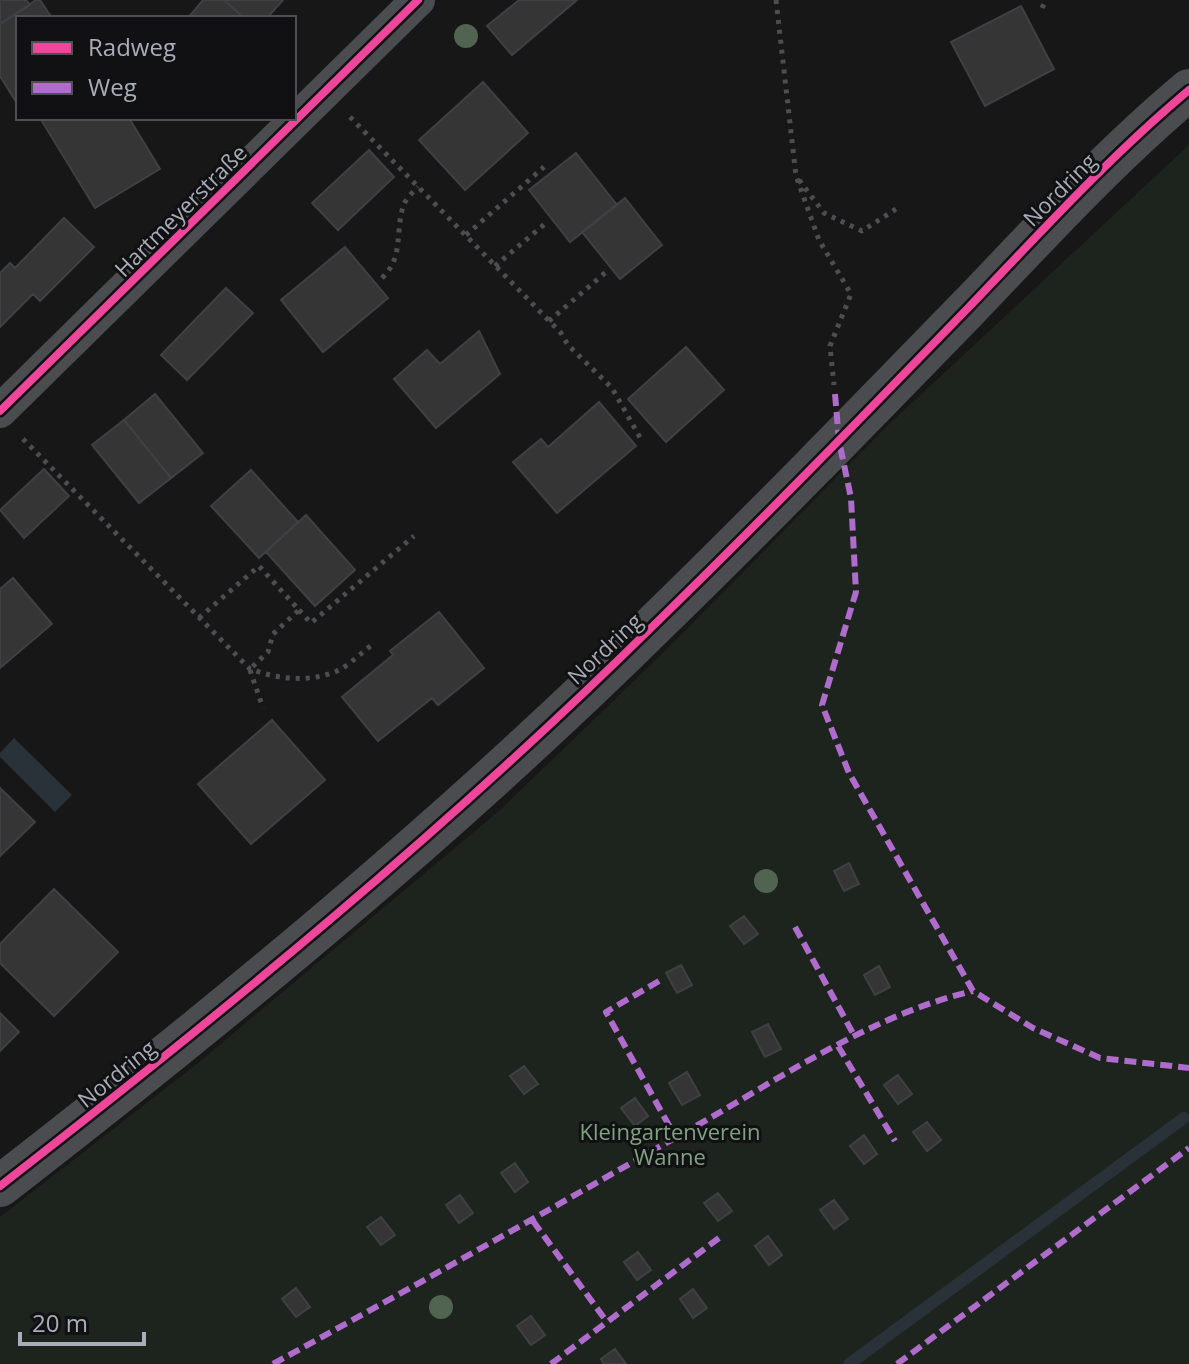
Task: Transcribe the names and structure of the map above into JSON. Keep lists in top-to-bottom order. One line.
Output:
{"streets":{"street":["Nordring","Hartmeyerstraße"]},"parks":["Kleingartenverein Wanne"],"legend":["Radweg","Weg"],"scale_bar":"20 m"}
